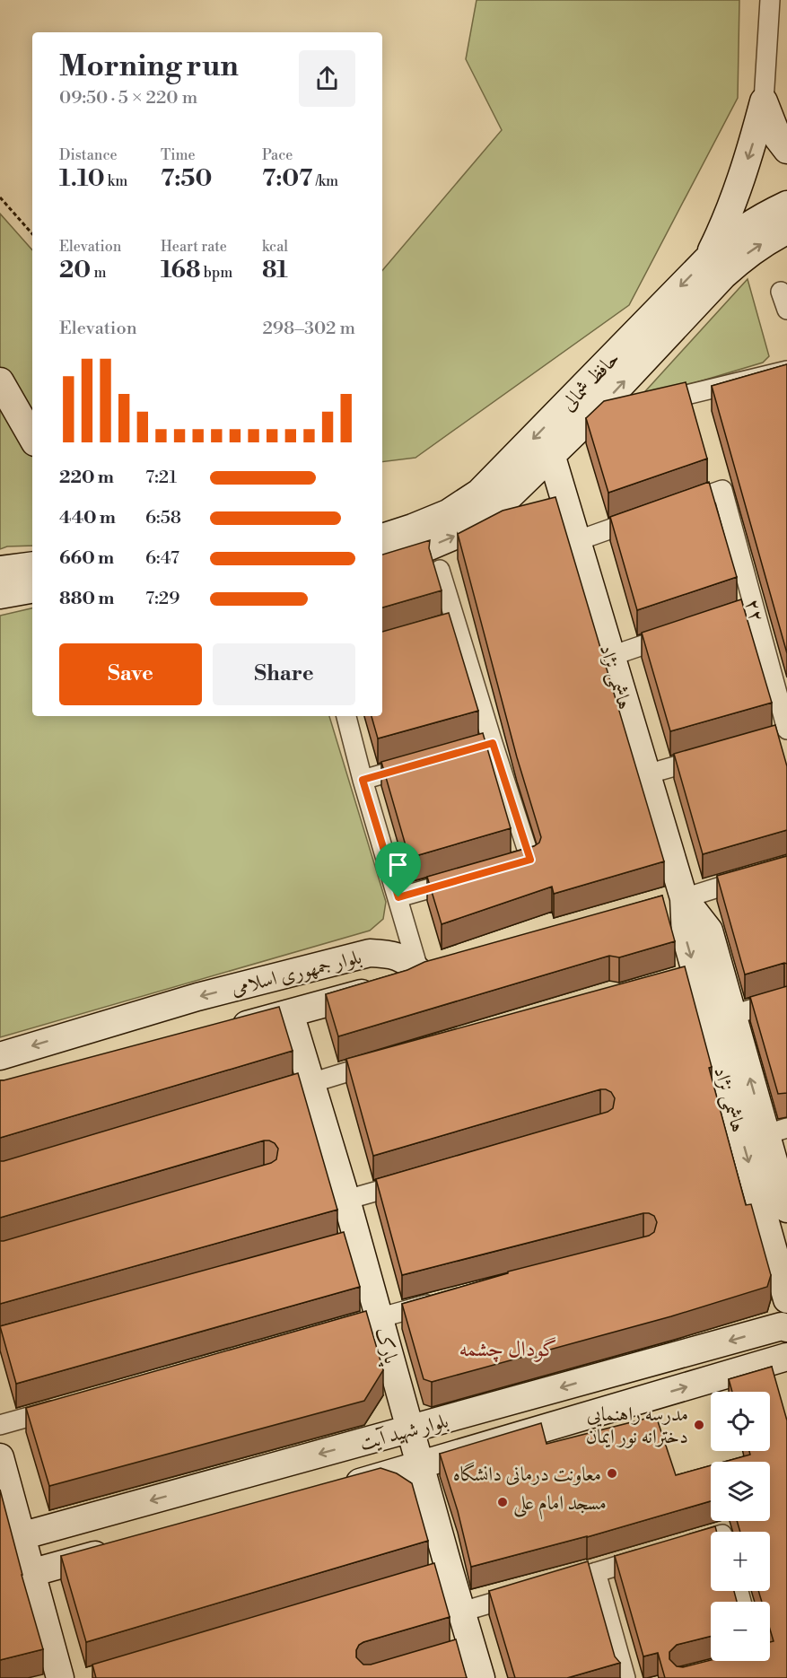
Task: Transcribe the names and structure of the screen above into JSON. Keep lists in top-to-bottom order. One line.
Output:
{"streets":{"main road":["حافظ شمالی","هاشمی نژاد","بلوار جمهوری اسلامی","پارک","بلوار شهید آیت"],"street":["۲۲"]},"crossings":[["حافظ شمالی","هاشمی نژاد"],["بلوار جمهوری اسلامی","پارک"],["پارک","بلوار شهید آیت"]],"districts":["گودال چشمه"],"places":["مدرسه راهنمایی دخترانه نور ایمان","معاونت درمانی دانشگاه","مسجد امام علی"],"page":{"heading":["Morning run","09:50 · 5 × 220 m"],"stats":[["Distance","1.10 km"],["Time","7:50"],["Pace","7:07 /km"],["Elevation","20 m"],["Heart rate","168 bpm"],["kcal","81"]],"chart":["Elevation","298–302 m"],"list":[{"name":"220 m","note":"7:21"},{"name":"440 m","note":"6:58"},{"name":"660 m","note":"6:47"},{"name":"880 m","note":"7:29"}],"buttons":["Save","Share"],"map_buttons":["+","−"]}}
